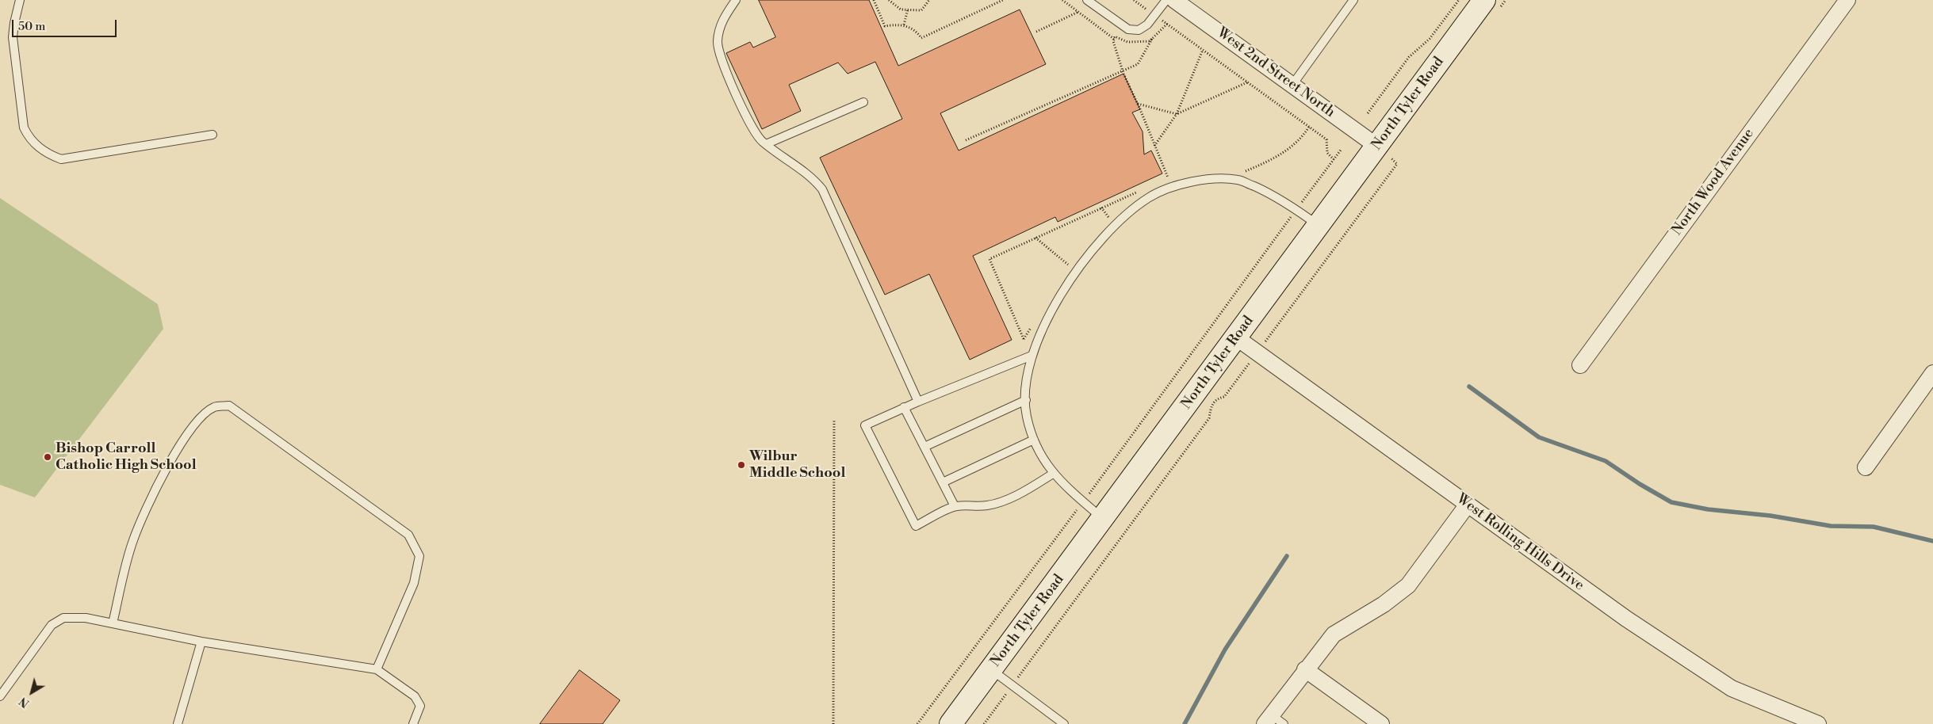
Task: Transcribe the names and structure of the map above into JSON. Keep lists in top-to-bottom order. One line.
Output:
{"streets":{"main road":["North Tyler Road"],"street":["West 2nd Street North","North Wood Avenue","West Rolling Hills Drive"]},"crossings":[["West 2nd Street North","North Tyler Road"],["North Tyler Road","West Rolling Hills Drive"]],"places":["Bishop Carroll Catholic High School","Wilbur Middle School"],"scale_bar":"50 m","north":"bottom left"}
